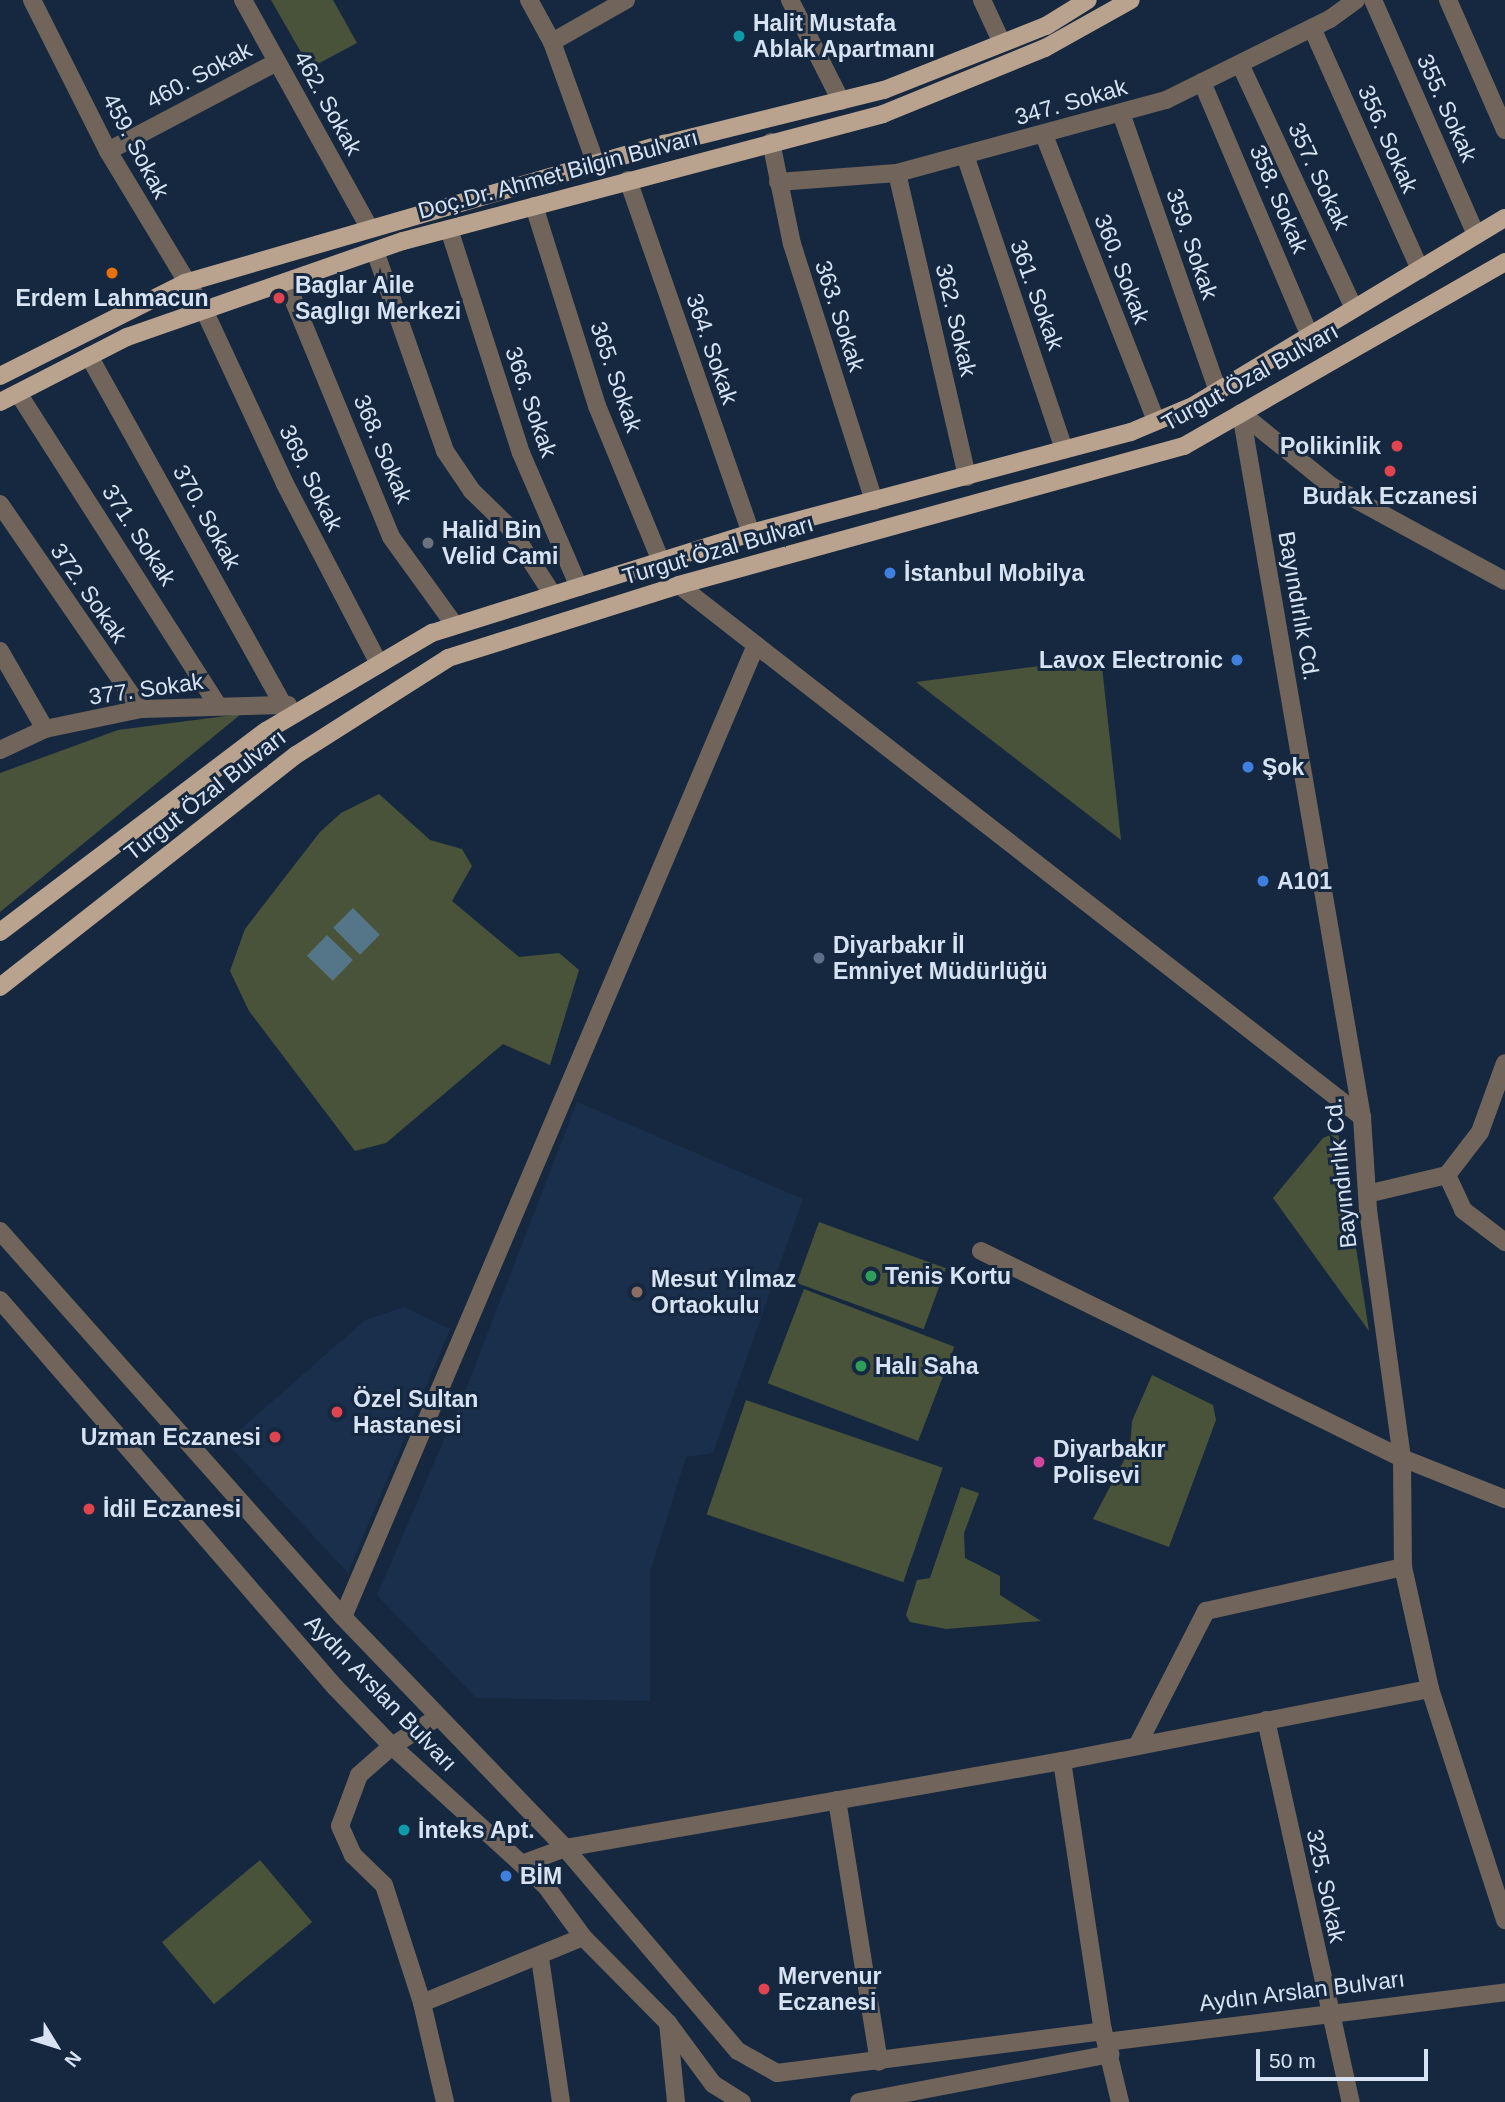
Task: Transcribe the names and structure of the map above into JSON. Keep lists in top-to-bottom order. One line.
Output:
{"streets":{"main road":["Doç.Dr. Ahmet Bilgin Bulvarı","Turgut Özal Bulvarı"],"street":["460. Sokak","347. Sokak","462. Sokak","355. Sokak","356. Sokak","459. Sokak","357. Sokak","358. Sokak","359. Sokak","360. Sokak","361. Sokak","363. Sokak","362. Sokak","364. Sokak","365. Sokak","366. Sokak","368. Sokak","369. Sokak","370. Sokak","371. Sokak","372. Sokak","Bayındırlık Cd.","377. Sokak","Aydın Arslan Bulvarı","325. Sokak"]},"crossings":[["460. Sokak","462. Sokak"],["460. Sokak","459. Sokak"],["347. Sokak","356. Sokak"],["347. Sokak","357. Sokak"],["347. Sokak","358. Sokak"],["347. Sokak","359. Sokak"],["347. Sokak","360. Sokak"],["347. Sokak","361. Sokak"],["347. Sokak","363. Sokak"],["347. Sokak","362. Sokak"],["462. Sokak","Doç.Dr. Ahmet Bilgin Bulvarı"],["355. Sokak","Turgut Özal Bulvarı"],["356. Sokak","Turgut Özal Bulvarı"],["459. Sokak","Doç.Dr. Ahmet Bilgin Bulvarı"],["459. Sokak","369. Sokak"],["Doç.Dr. Ahmet Bilgin Bulvarı","363. Sokak"],["Doç.Dr. Ahmet Bilgin Bulvarı","364. Sokak"],["Doç.Dr. Ahmet Bilgin Bulvarı","365. Sokak"],["Doç.Dr. Ahmet Bilgin Bulvarı","366. Sokak"],["Doç.Dr. Ahmet Bilgin Bulvarı","368. Sokak"],["Doç.Dr. Ahmet Bilgin Bulvarı","369. Sokak"],["Doç.Dr. Ahmet Bilgin Bulvarı","370. Sokak"],["Doç.Dr. Ahmet Bilgin Bulvarı","371. Sokak"],["357. Sokak","Turgut Özal Bulvarı"],["358. Sokak","Turgut Özal Bulvarı"],["359. Sokak","Turgut Özal Bulvarı"],["360. Sokak","Turgut Özal Bulvarı"],["361. Sokak","Turgut Özal Bulvarı"],["363. Sokak","Turgut Özal Bulvarı"],["362. Sokak","Turgut Özal Bulvarı"],["364. Sokak","Turgut Özal Bulvarı"],["365. Sokak","Turgut Özal Bulvarı"],["Turgut Özal Bulvarı","366. Sokak"],["Turgut Özal Bulvarı","368. Sokak"],["Turgut Özal Bulvarı","369. Sokak"],["Turgut Özal Bulvarı","Bayındırlık Cd."],["Turgut Özal Bulvarı","377. Sokak"],["370. Sokak","377. Sokak"],["371. Sokak","377. Sokak"],["372. Sokak","377. Sokak"],["Aydın Arslan Bulvarı","325. Sokak"]],"places":["Halit Mustafa Ablak Apartmanı","Erdem Lahmacun","Baglar Aile Saglıgı Merkezi","Polikinlik","Budak Eczanesi","Halid Bin Velid Cami","İstanbul Mobilya","Lavox Electronic","Şok","A101","Diyarbakır İl Emniyet Müdürlüğü","Tenis Kortu","Mesut Yılmaz Ortaokulu","Halı Saha","Özel Sultan Hastanesi","Uzman Eczanesi","Diyarbakır Polisevi","İdil Eczanesi","İnteks Apt.","BİM","Mervenur Eczanesi"],"scale_bar":"50 m","north":"bottom right"}
